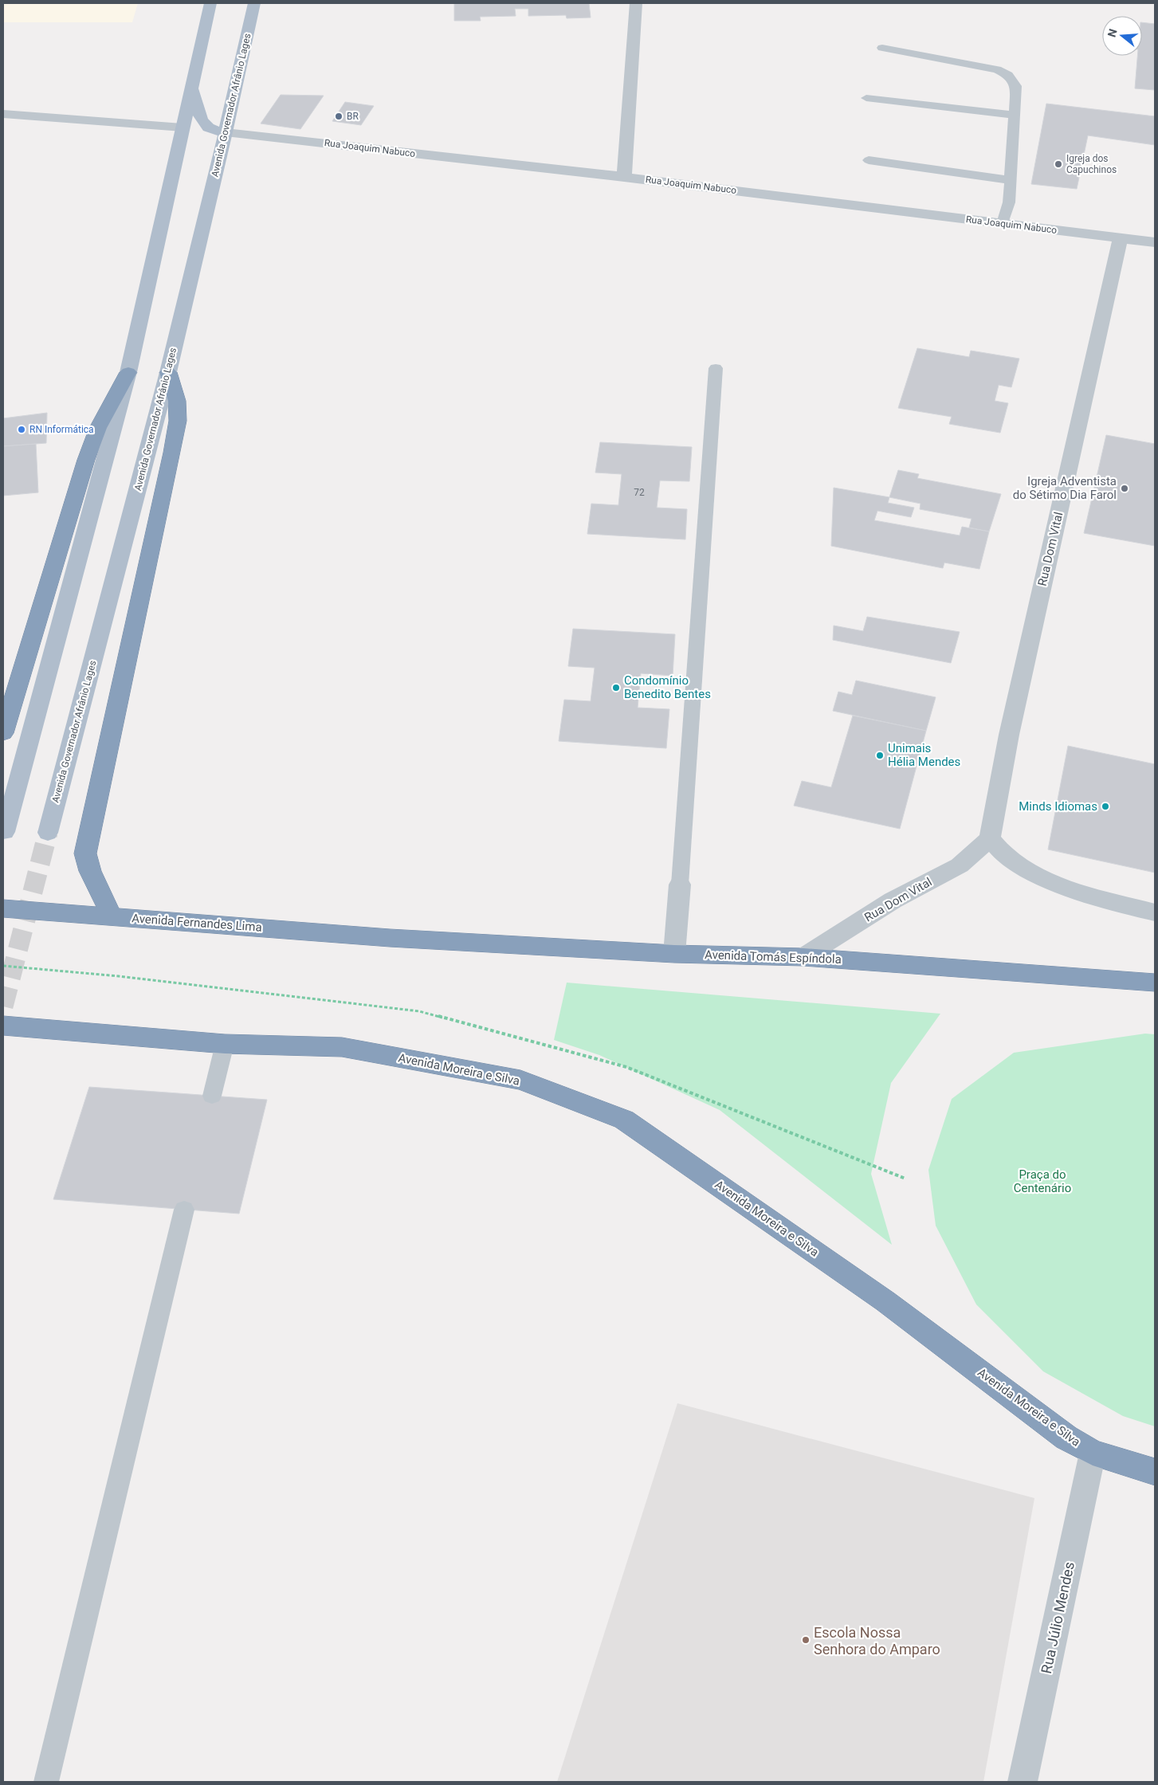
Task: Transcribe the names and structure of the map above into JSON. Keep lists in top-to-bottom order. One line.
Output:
{"streets":{"highway":["Avenida Fernandes Lima","Avenida Tomás Espíndola","Avenida Moreira e Silva"],"main road":["Avenida Governador Afrânio Lages"],"street":["Rua Joaquim Nabuco","Rua Dom Vital","Rua Júlio Mendes"]},"crossings":[["Avenida Governador Afrânio Lages","Rua Joaquim Nabuco"],["Rua Joaquim Nabuco","Rua Dom Vital"],["Rua Dom Vital","Avenida Tomás Espíndola"],["Avenida Fernandes Lima","Avenida Tomás Espíndola"],["Avenida Moreira e Silva","Rua Júlio Mendes"]],"parks":["Praça do Centenário"],"places":["BR","Igreja dos Capuchinos","RN Informática","Igreja Adventista do Sétimo Dia Farol","Condomínio Benedito Bentes","Unimais Hélia Mendes","Minds Idiomas","Escola Nossa Senhora do Amparo"],"house_numbers":["72"],"north":"left"}
